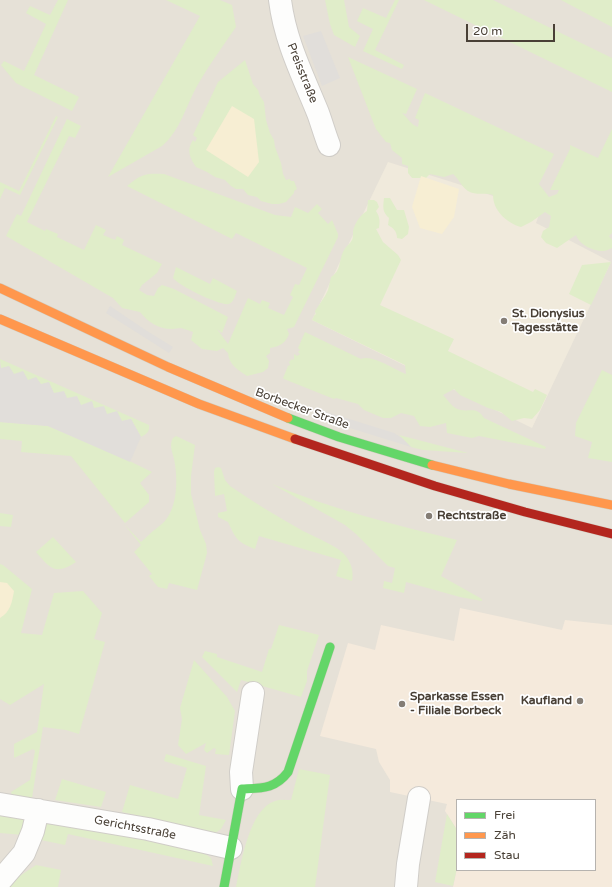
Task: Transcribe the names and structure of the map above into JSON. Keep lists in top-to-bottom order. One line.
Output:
{"streets":{"street":["Preisstraße","Borbecker Straße","Gerichtsstraße"]},"places":["St. Dionysius Tagesstätte","Rechtstraße","Kaufland","Sparkasse Essen - Filiale Borbeck"],"legend":["Frei","Zäh","Stau"],"scale_bar":"20 m"}
